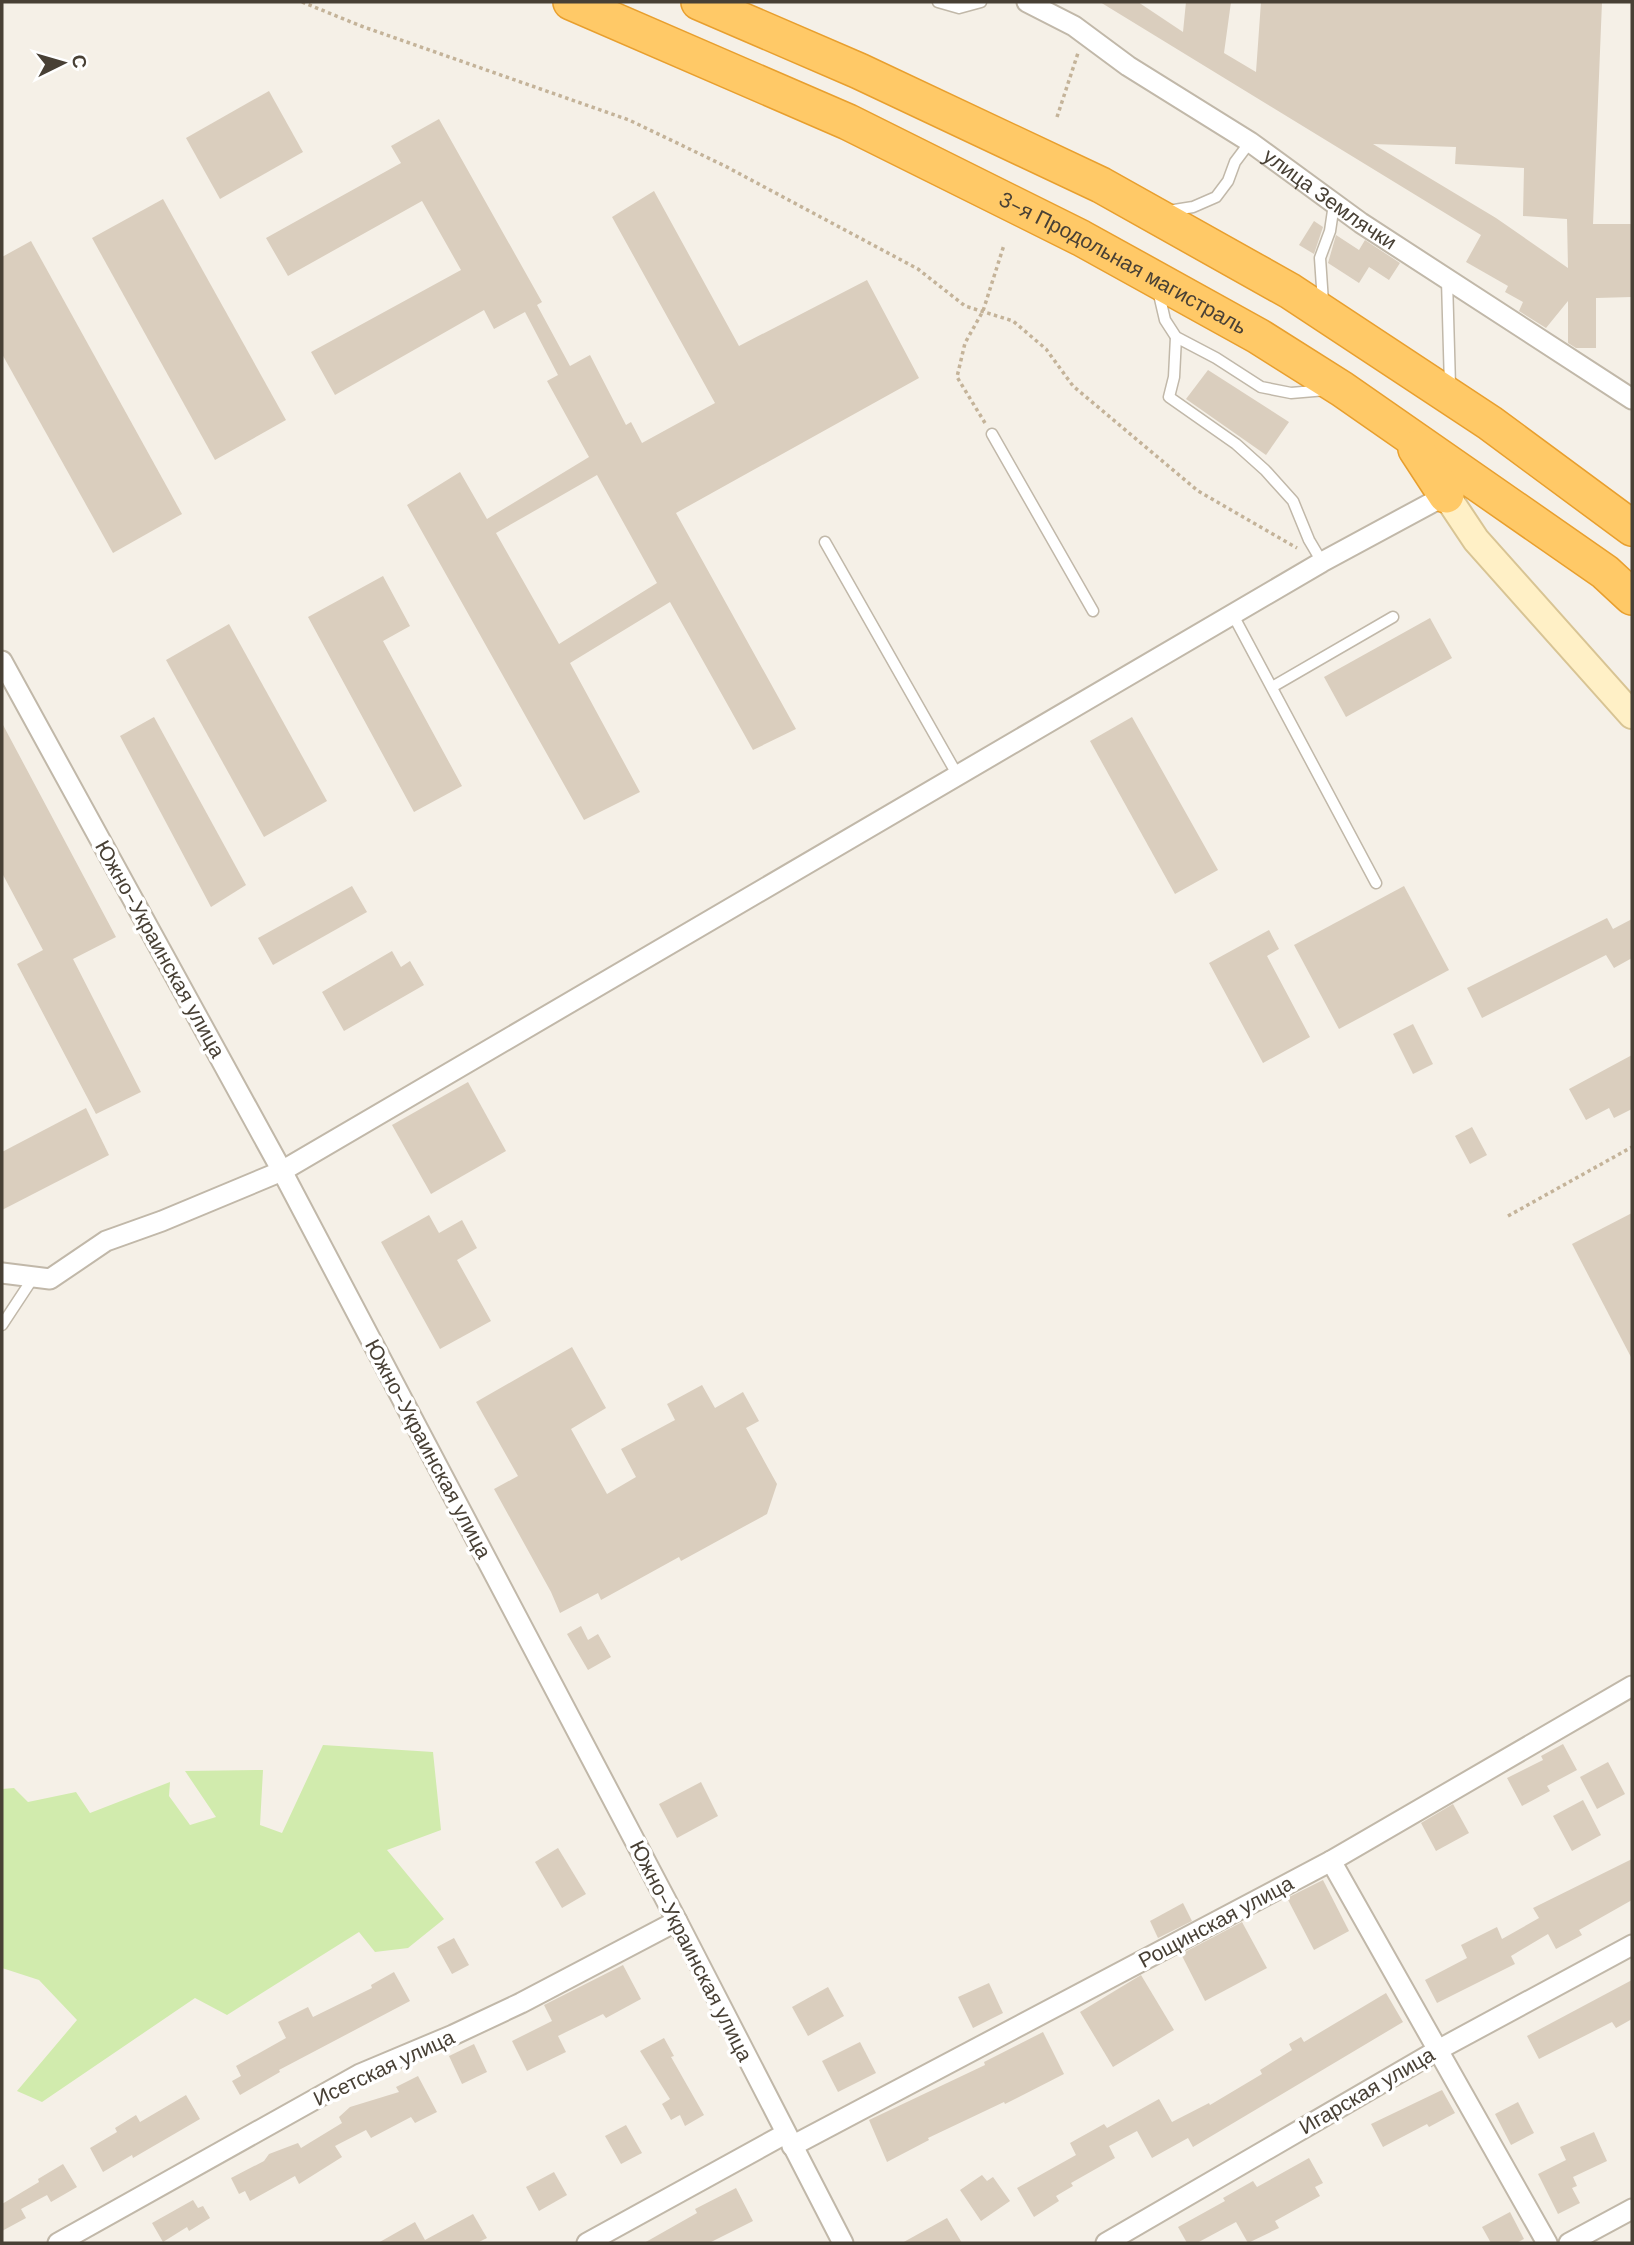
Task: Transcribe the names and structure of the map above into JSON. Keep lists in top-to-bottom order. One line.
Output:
{"streets":{"highway":["3-я Продольная магистраль"],"street":["улица Землячки","Южно-Украинская улица","Рощинская улица","Исетская улица","Игарская улица"]},"crossings":[["Южно-Украинская улица","Рощинская улица"],["Южно-Украинская улица","Исетская улица"]],"north":"right"}
